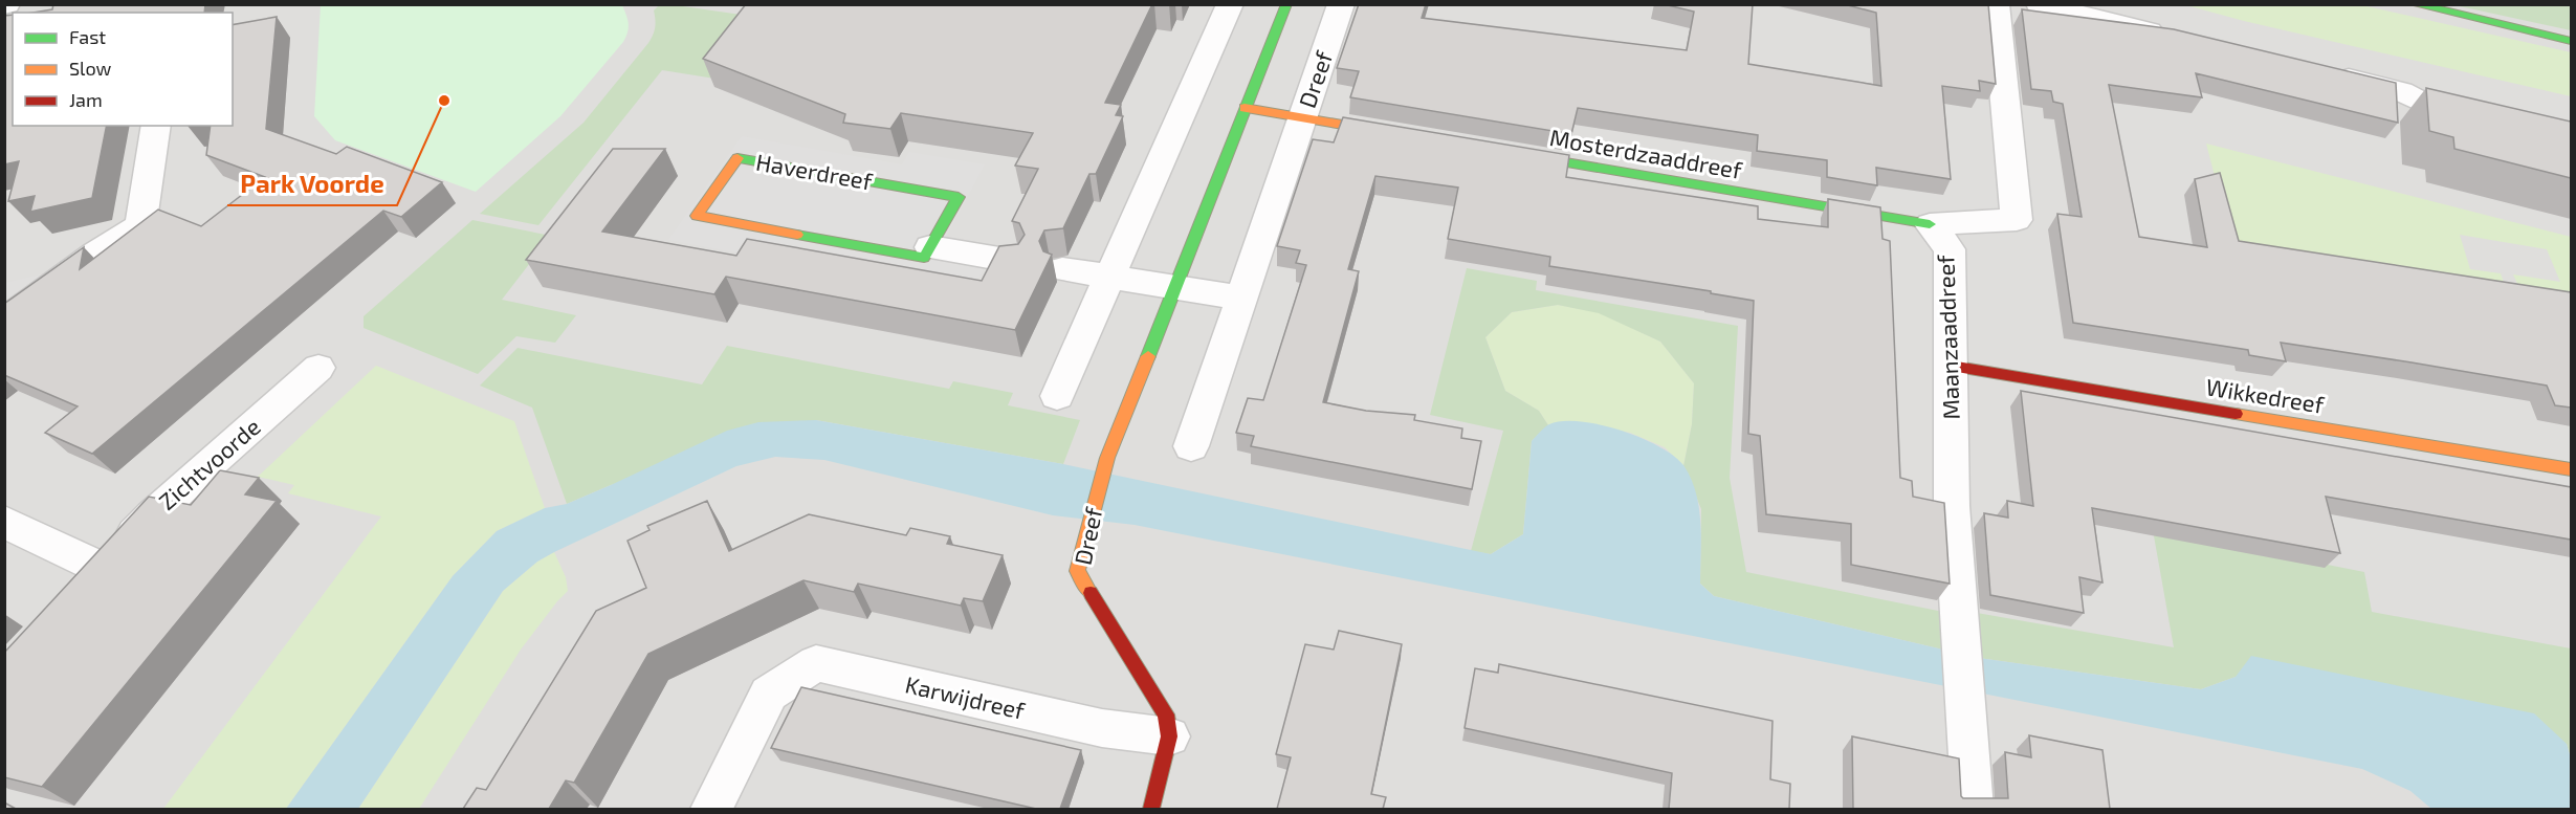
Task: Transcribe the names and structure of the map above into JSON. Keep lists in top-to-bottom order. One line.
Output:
{"streets":{"street":["Dreef","Mosterdzaaddreef","Haverdreef","Maanzaaddreef","Wikkedreef","Zichtvoorde","Karwijdreef"]},"crossings":[["Dreef","Karwijdreef"],["Mosterdzaaddreef","Maanzaaddreef"],["Maanzaaddreef","Wikkedreef"]],"places":["Park Voorde"],"legend":["Fast","Slow","Jam"]}
